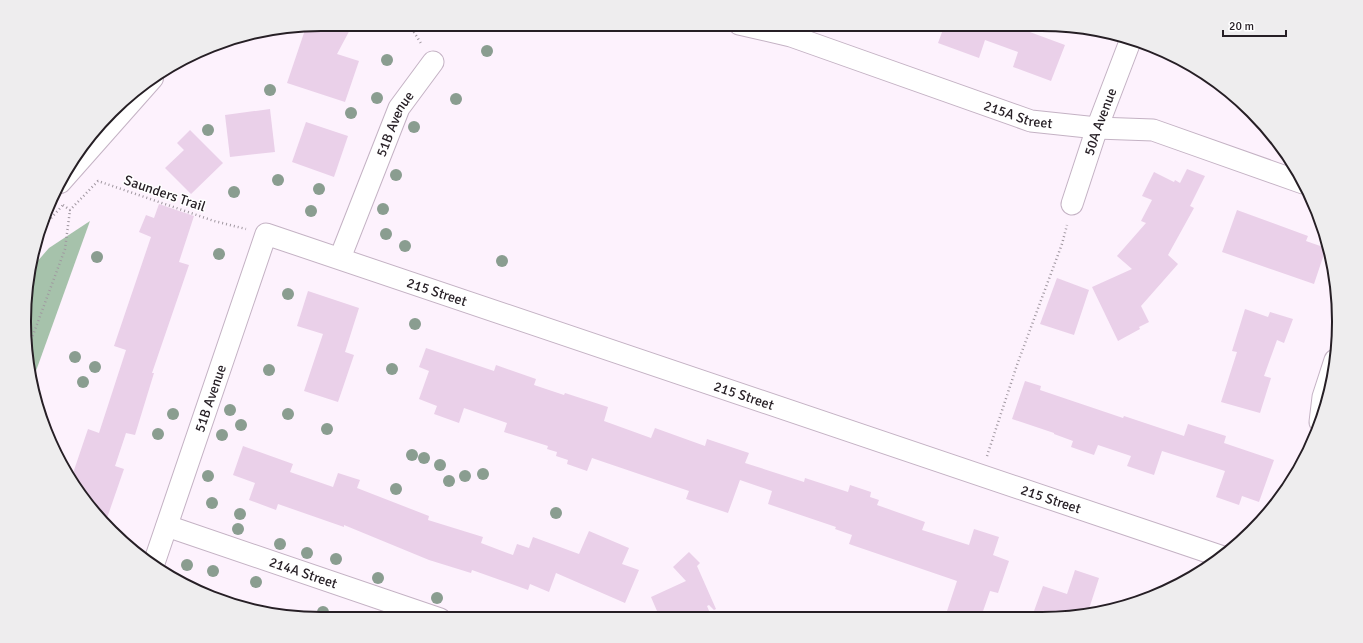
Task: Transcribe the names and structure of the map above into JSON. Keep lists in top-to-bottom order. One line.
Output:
{"streets":{"street":["215A Street","50A Avenue","51B Avenue","215 Street","214A Street"],"path":["Saunders Trail"]},"crossings":[["215A Street","50A Avenue"],["51B Avenue","Saunders Trail"],["51B Avenue","215 Street"],["51B Avenue","214A Street"],["Saunders Trail","215 Street"]],"scale_bar":"20 m"}
